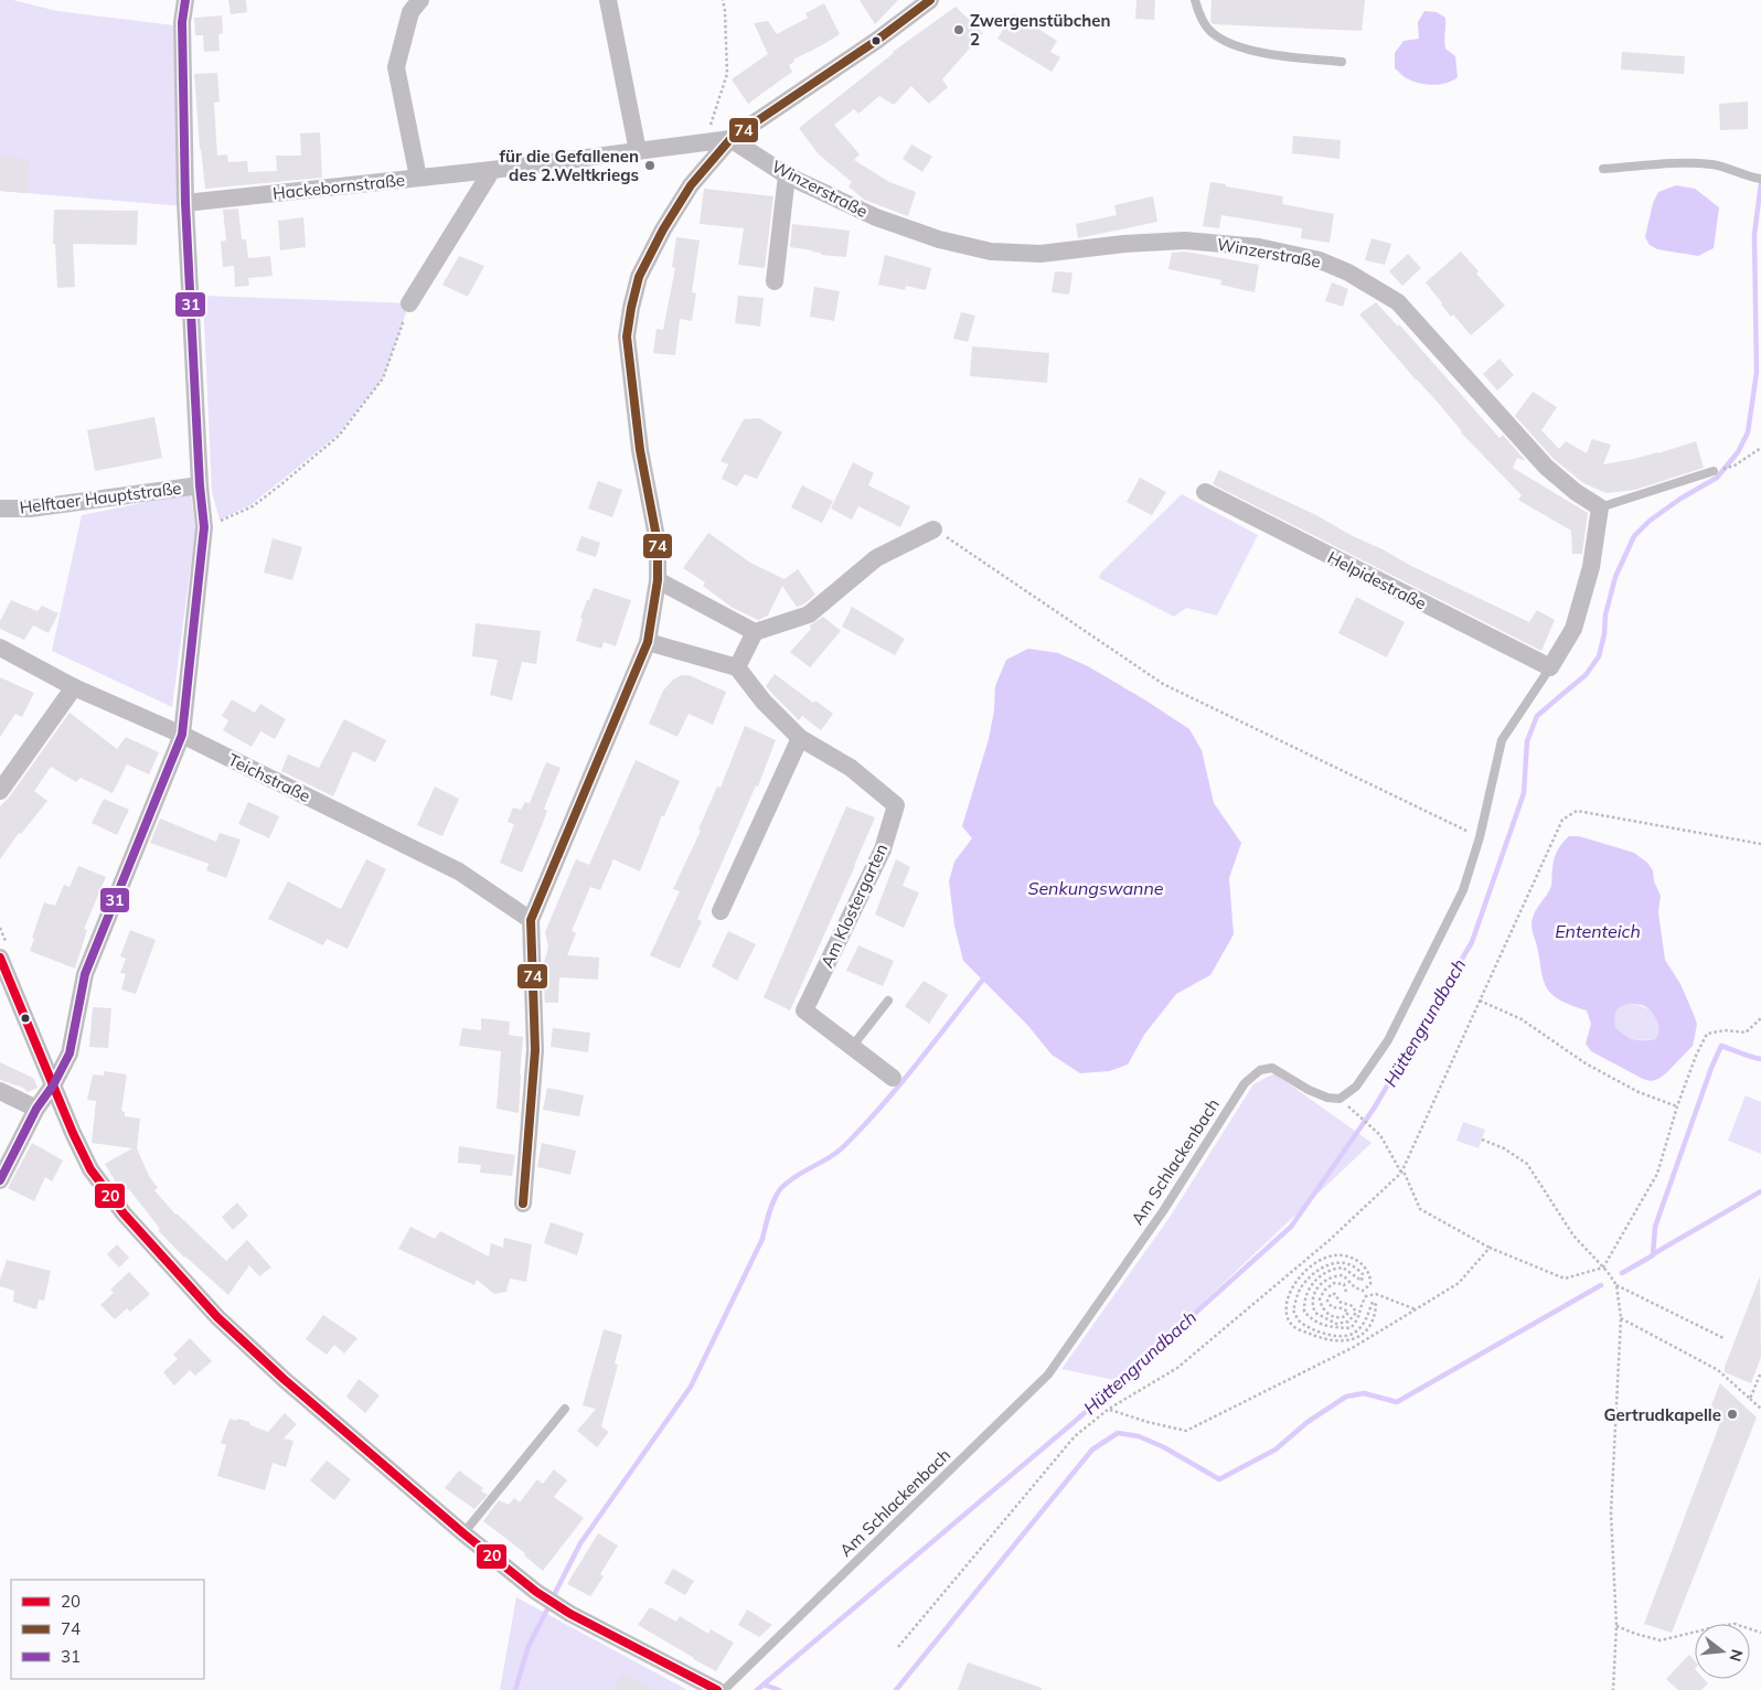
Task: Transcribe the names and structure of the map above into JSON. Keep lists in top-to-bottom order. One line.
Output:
{"streets":{"street":["Hackebornstraße","Winzerstraße","Helftaer Hauptstraße","Helpidestraße","Teichstraße","Am Klostergarten"],"lane":["Am Schlackenbach"]},"water":["Senkungswanne","Ententeich","Hüttengrundbach"],"places":["Zwergenstübchen 2","für die Gefallenen des 2.Weltkriegs","Gertrudkapelle"],"lines":["transit line 74","transit line 31","transit line 20"],"legend":["20","74","31"],"north":"right"}
